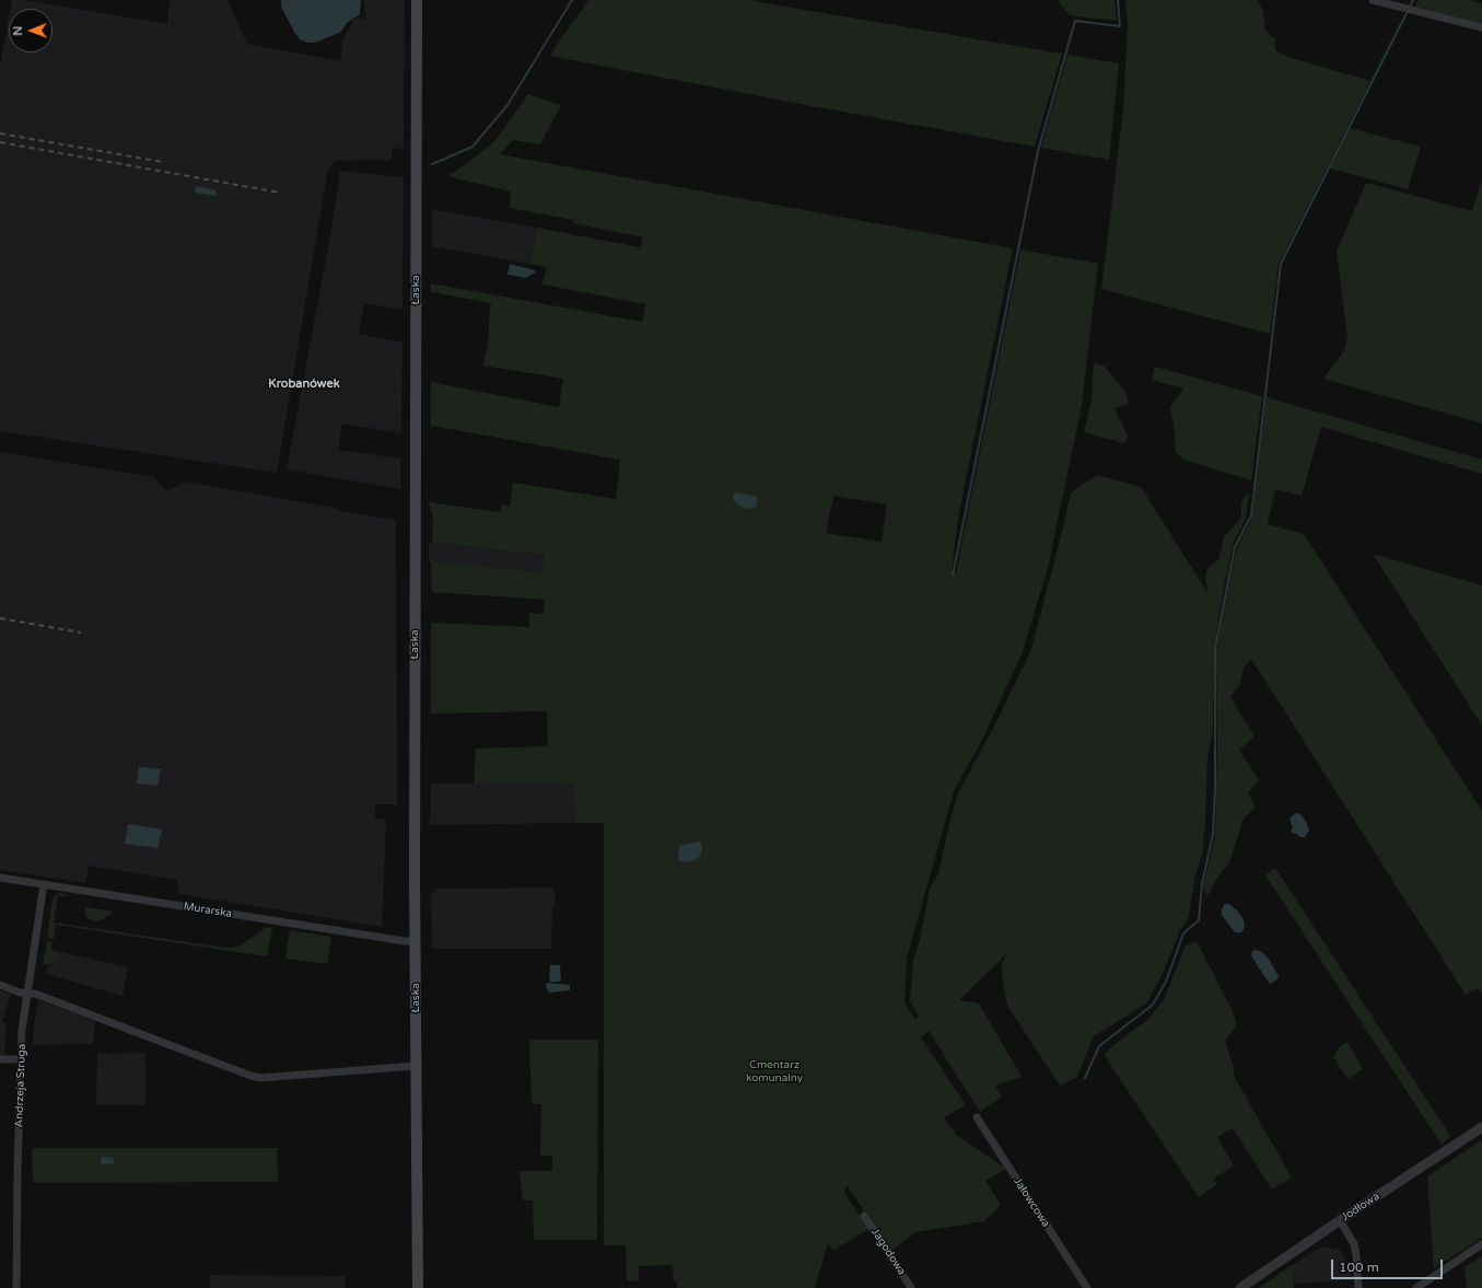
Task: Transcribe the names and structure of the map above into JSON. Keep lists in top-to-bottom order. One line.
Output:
{"streets":{"main road":["Łaska"],"street":["Murarska","Andrzeja Struga","Jałowcowa","Jodłowa","Jagodowa"]},"crossings":[["Łaska","Murarska"],["Murarska","Andrzeja Struga"]],"districts":["Krobanówek"],"parks":["Cmentarz komunalny"],"scale_bar":"100 m","north":"left"}
